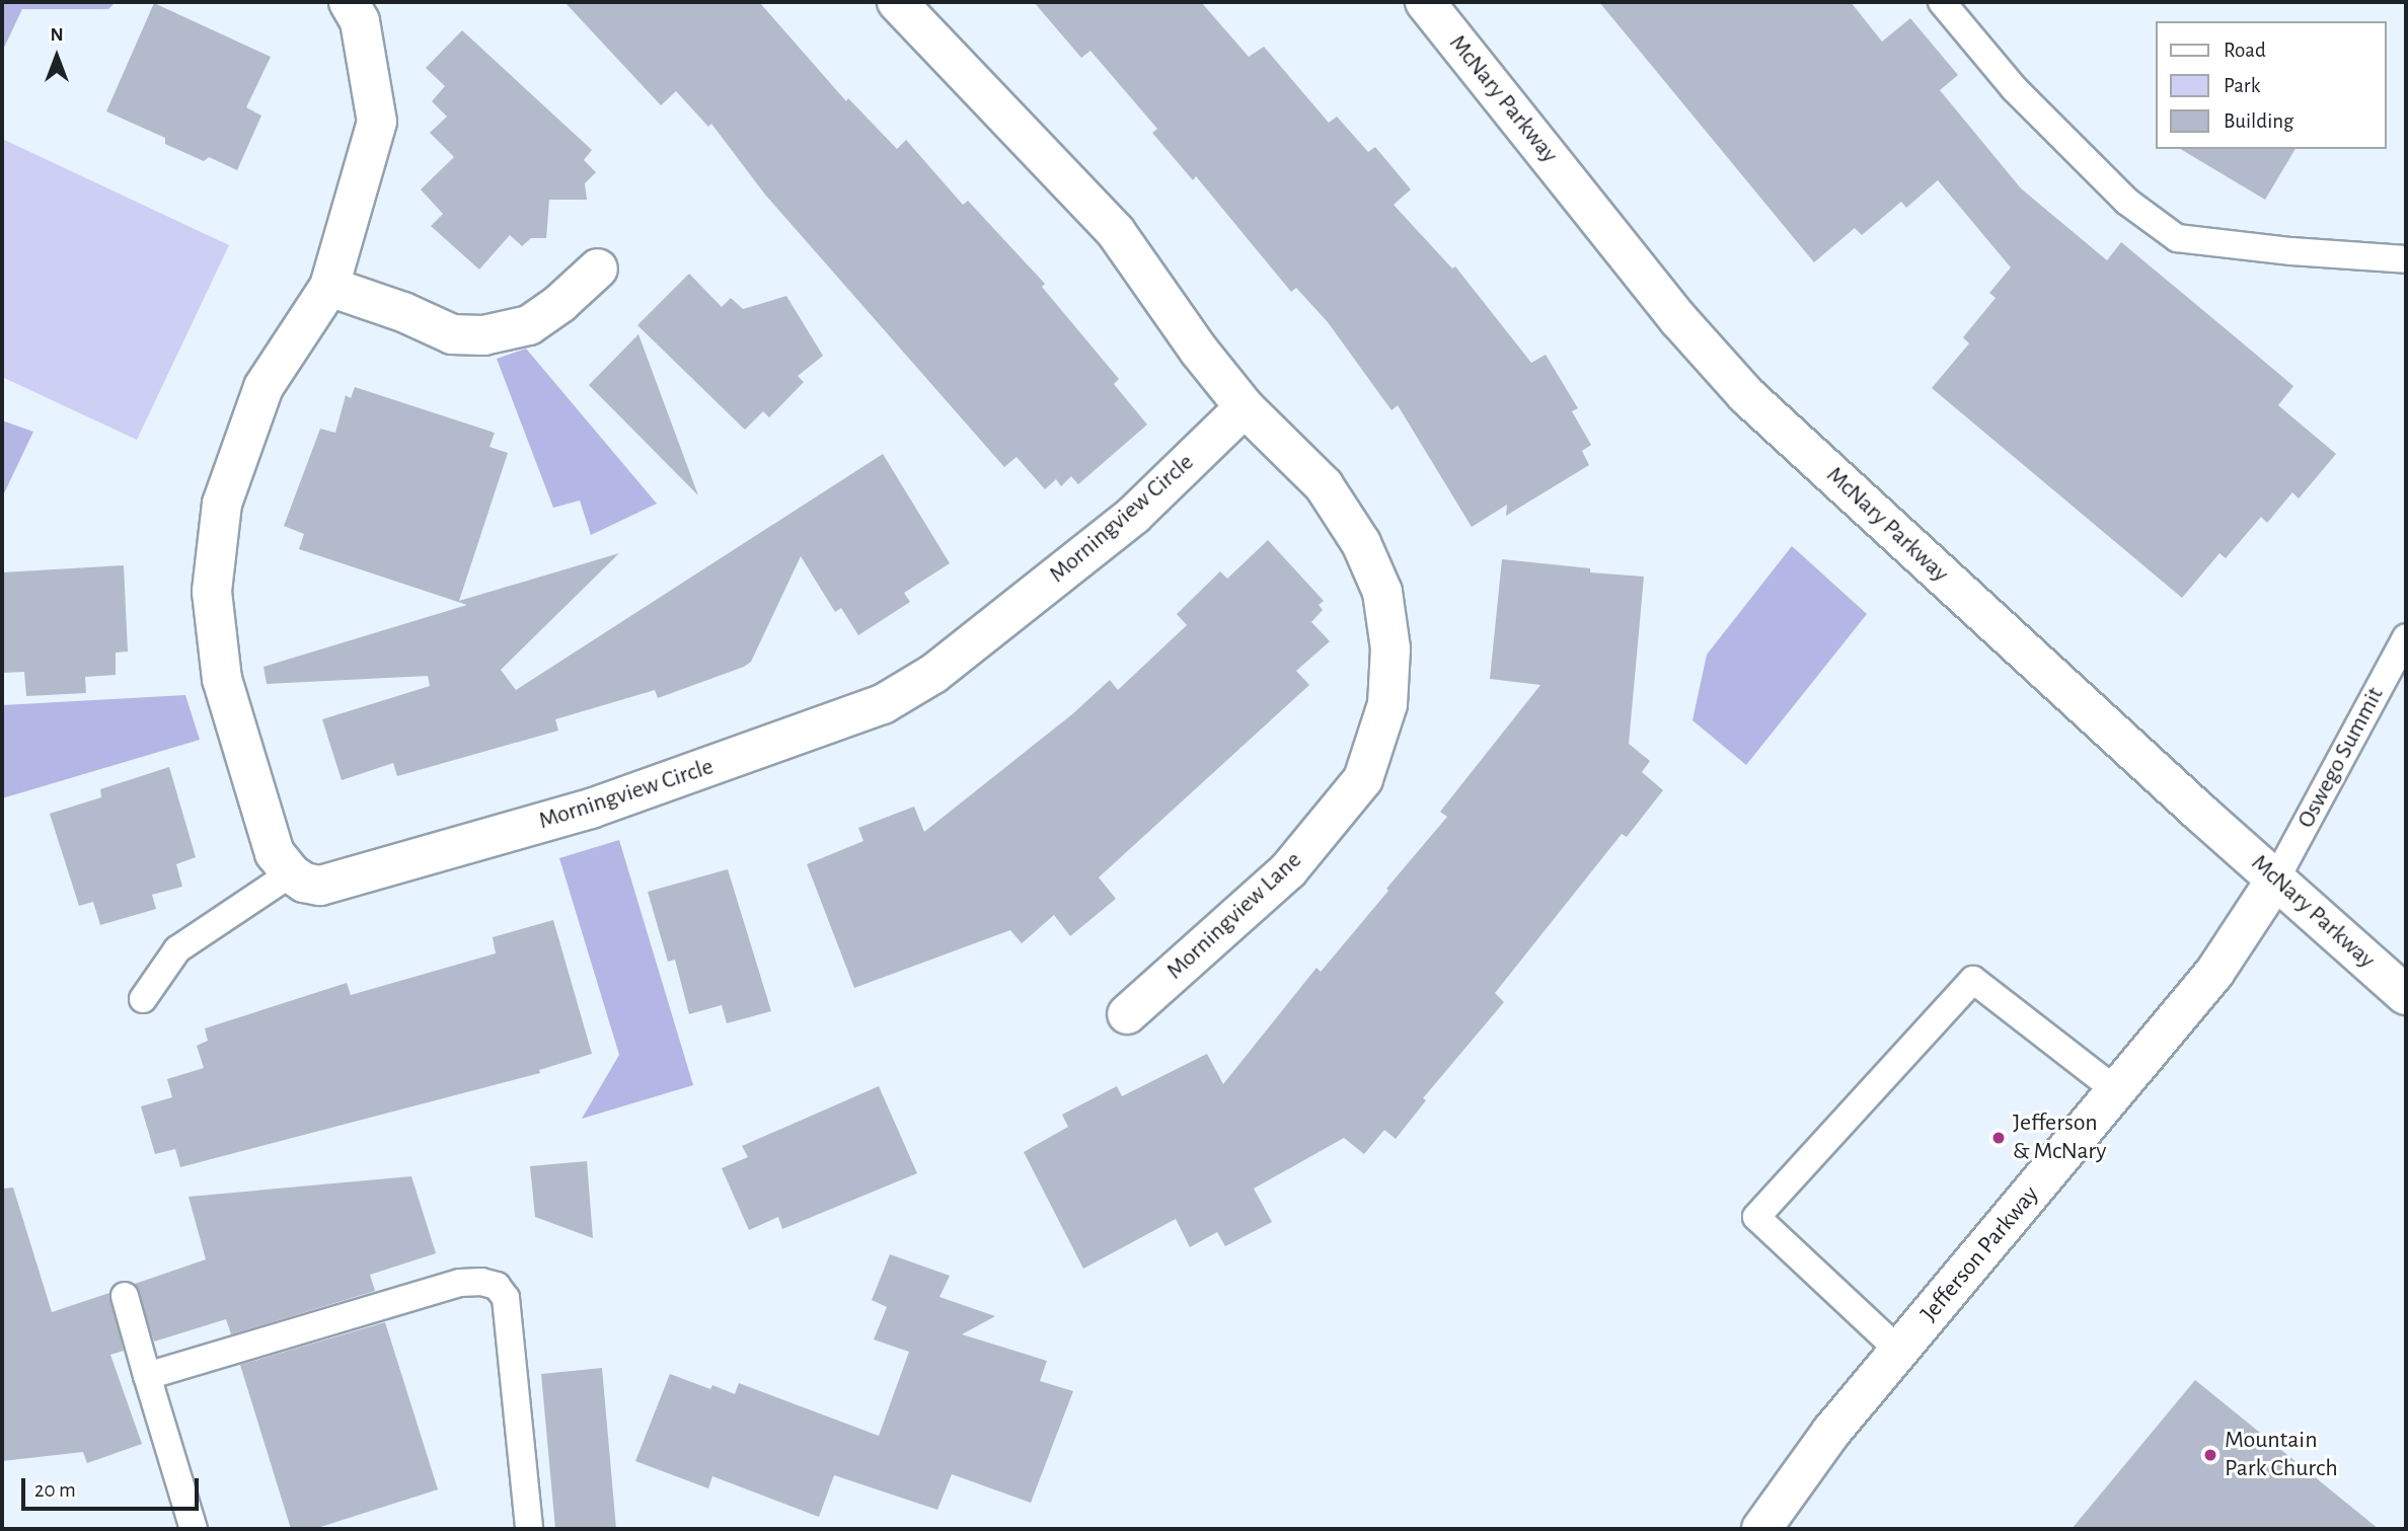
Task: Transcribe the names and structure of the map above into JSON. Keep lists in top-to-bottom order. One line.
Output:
{"streets":{"street":["McNary Parkway","Morningview Circle","Morningview Lane","Jefferson Parkway"],"lane":["Oswego Summit"]},"crossings":[["McNary Parkway","Oswego Summit"],["McNary Parkway","Jefferson Parkway"],["Morningview Circle","Morningview Lane"],["Oswego Summit","Jefferson Parkway"]],"places":["Jefferson & McNary","Mountain Park Church"],"legend":["Road","Park","Building"],"scale_bar":"20 m","north":"top"}
